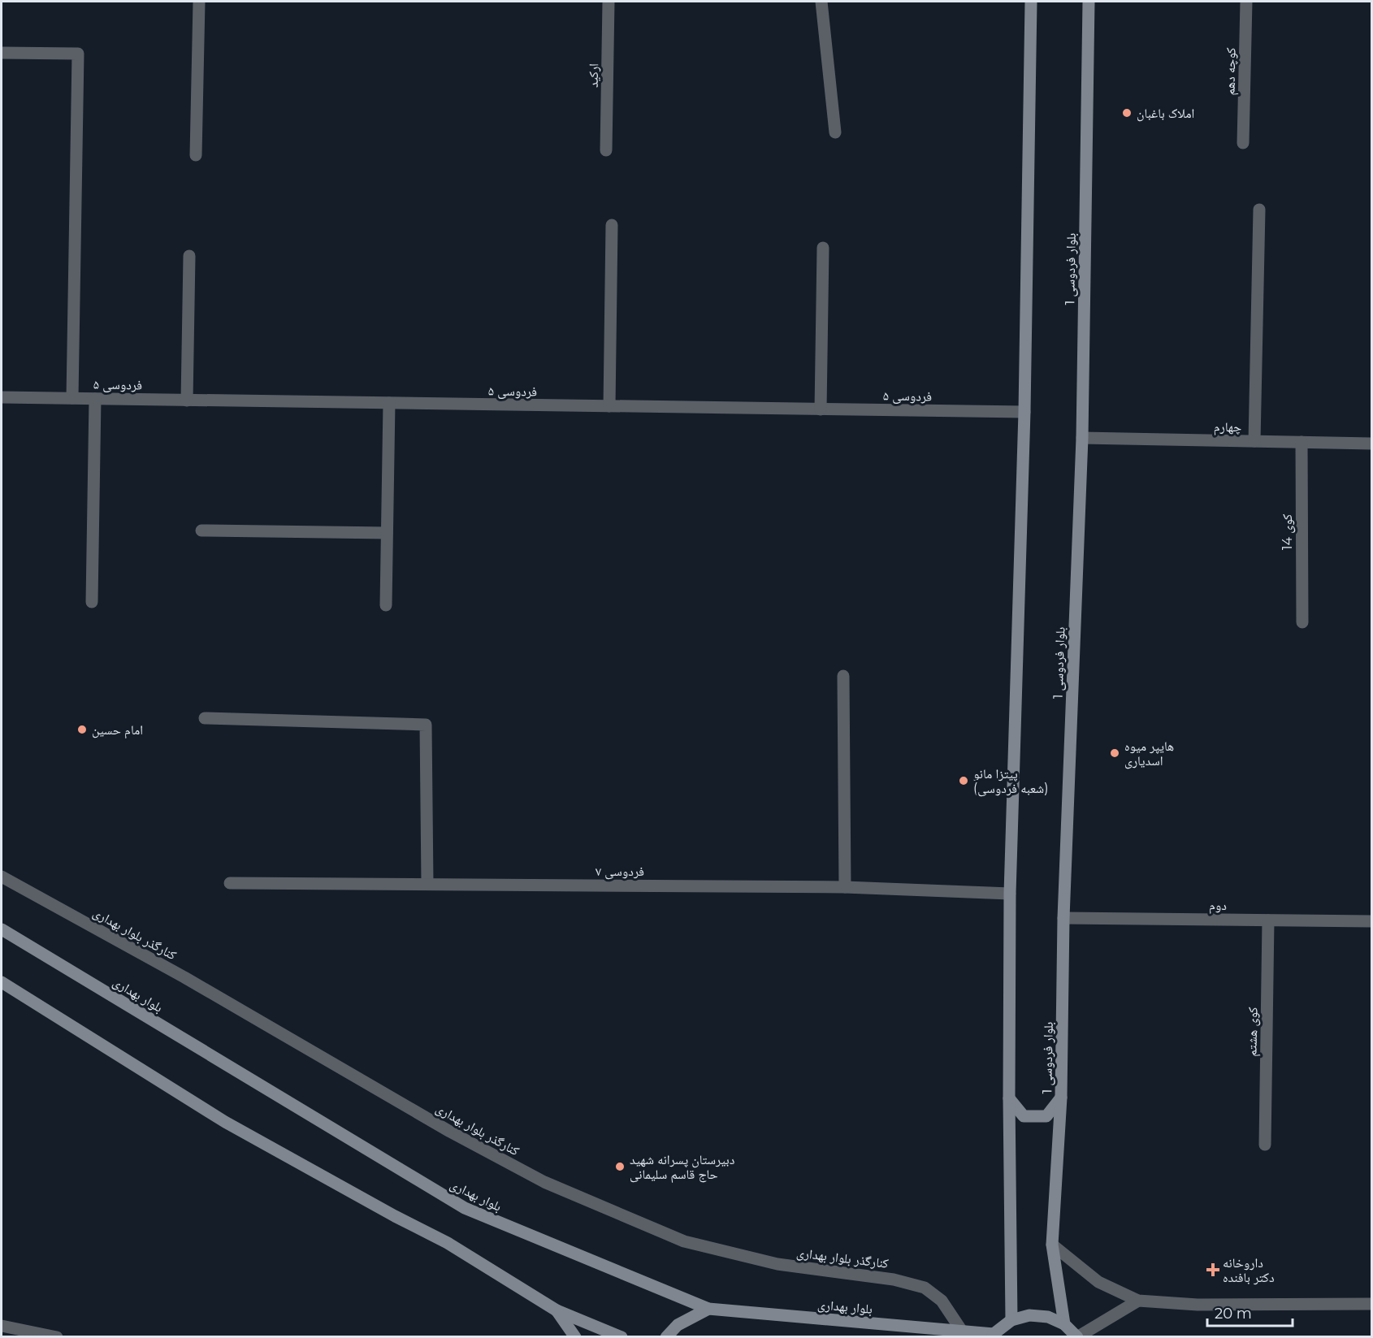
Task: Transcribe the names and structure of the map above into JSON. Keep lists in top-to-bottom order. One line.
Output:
{"streets":{"main road":["بلوار فردوسی 1","بلوار بهداری"],"street":["کوچه دهم","ارکید","فردوسی ۵","چهارم","کوی 14","فردوسی ۷","دوم","کنارگذر بلوار بهداری","کوی هشتم"]},"crossings":[["بلوار فردوسی 1","چهارم"],["بلوار فردوسی 1","دوم"],["چهارم","کوی 14"],["دوم","کوی هشتم"],["کنارگذر بلوار بهداری","بلوار بهداری"]],"places":{"other":["املاک باغبان","امام حسین","هایپر میوه اسدیاری","پیتزا مانو (شعبه فردوسی)","دبیرستان پسرانه شهید حاج قاسم سلیمانی"],"health":["داروخانه دکتر بافنده"]},"scale_bar":"20 m"}
